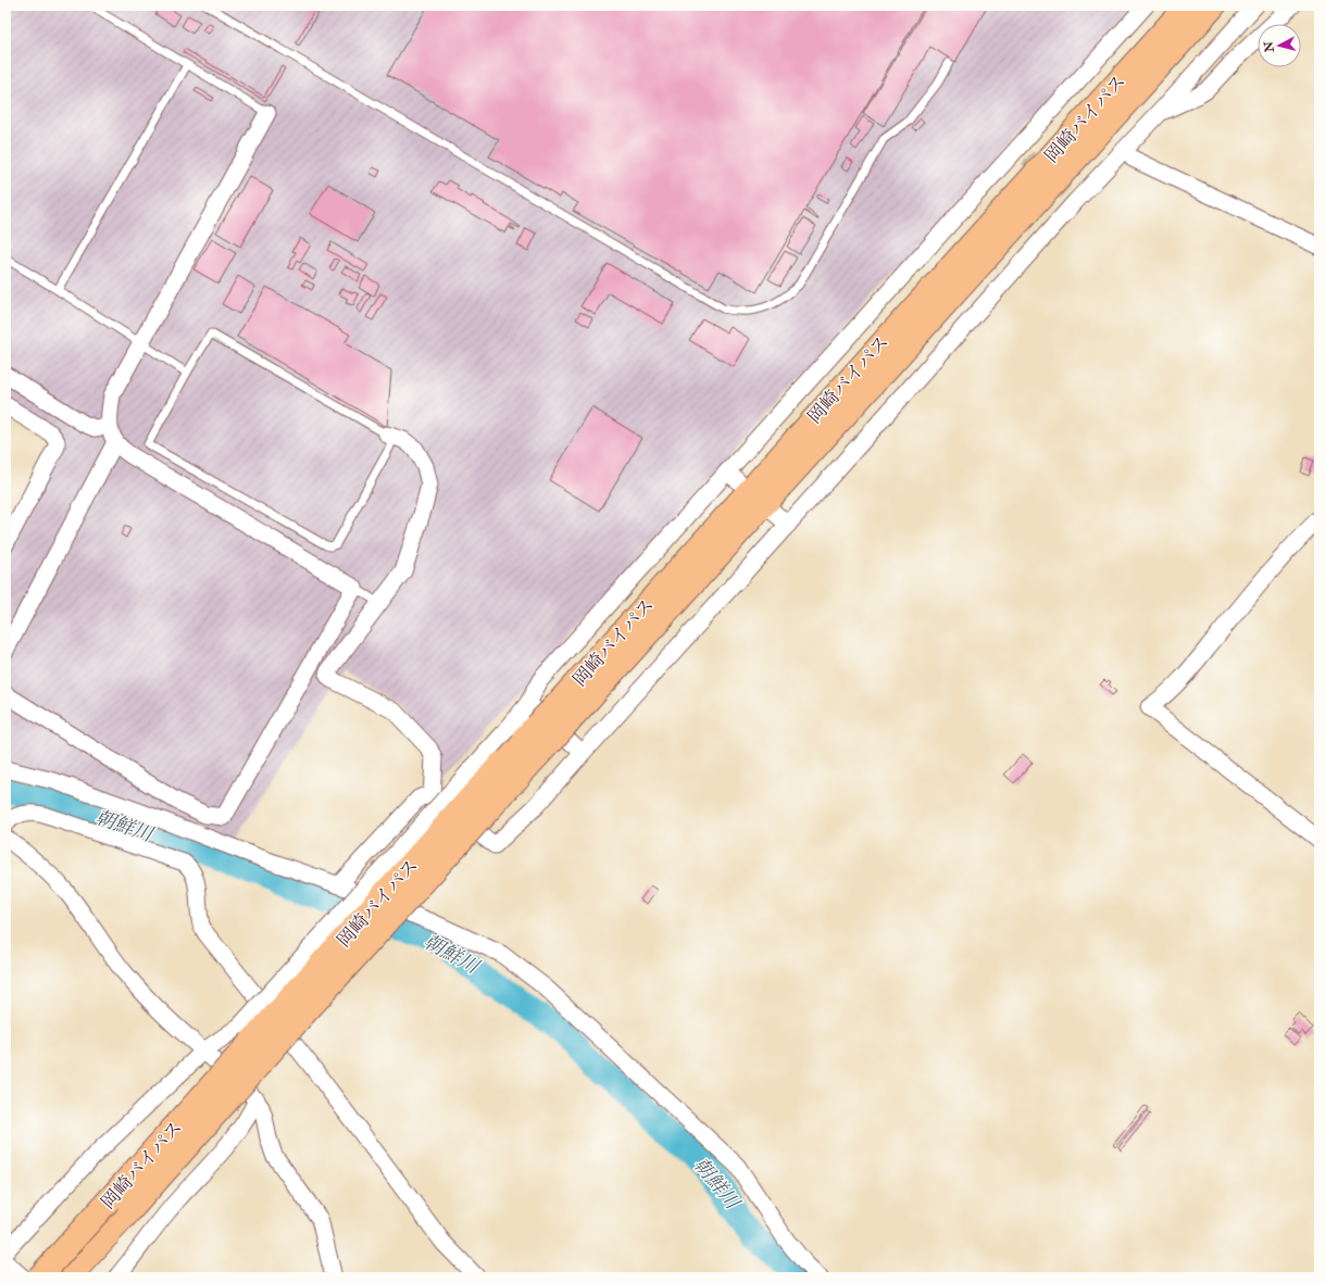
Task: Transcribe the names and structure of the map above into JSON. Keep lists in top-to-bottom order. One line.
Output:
{"streets":{"highway":["岡崎バイパス"]},"water":["朝鮮川"],"north":"left"}
